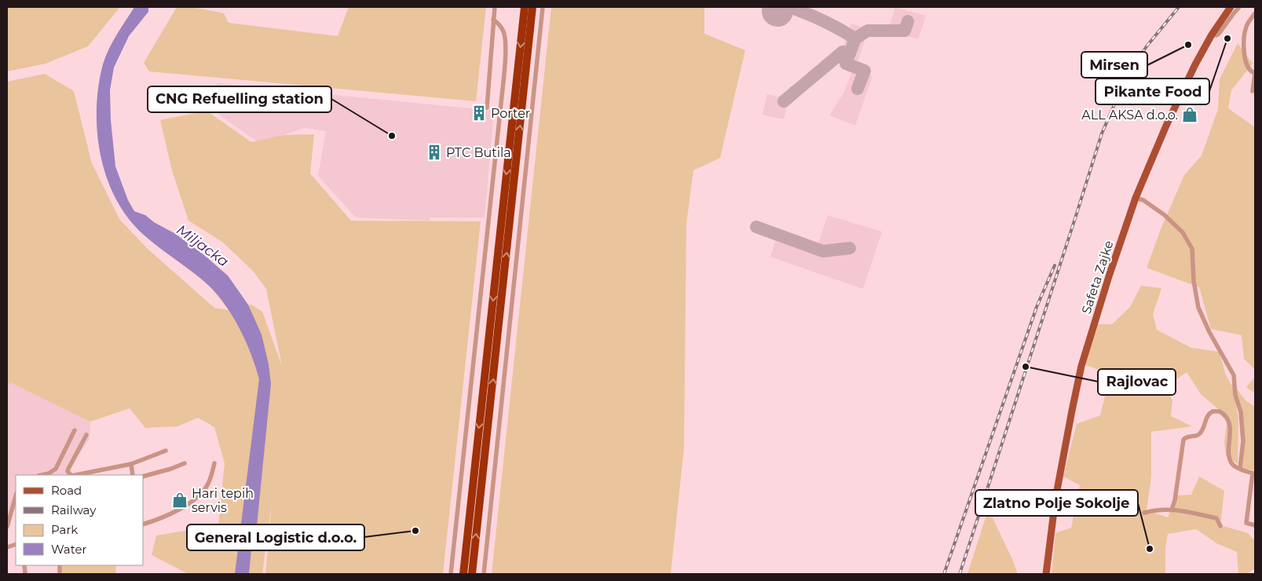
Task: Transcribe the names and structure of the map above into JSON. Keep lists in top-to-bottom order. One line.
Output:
{"streets":{"main road":["Safeta Zajke"]},"water":["Miljacka"],"places":{"other":["Pikante Food","Mirsen","CNG Refuelling station","Rajlovac","General Logistic d.o.o.","Zlatno Polje Sokolje"],"building":["Porter","PTC Butila"],"shop":["ALL AKSA d.o.o.","Hari tepih servis"]},"legend":["Road","Railway","Park","Water"]}
